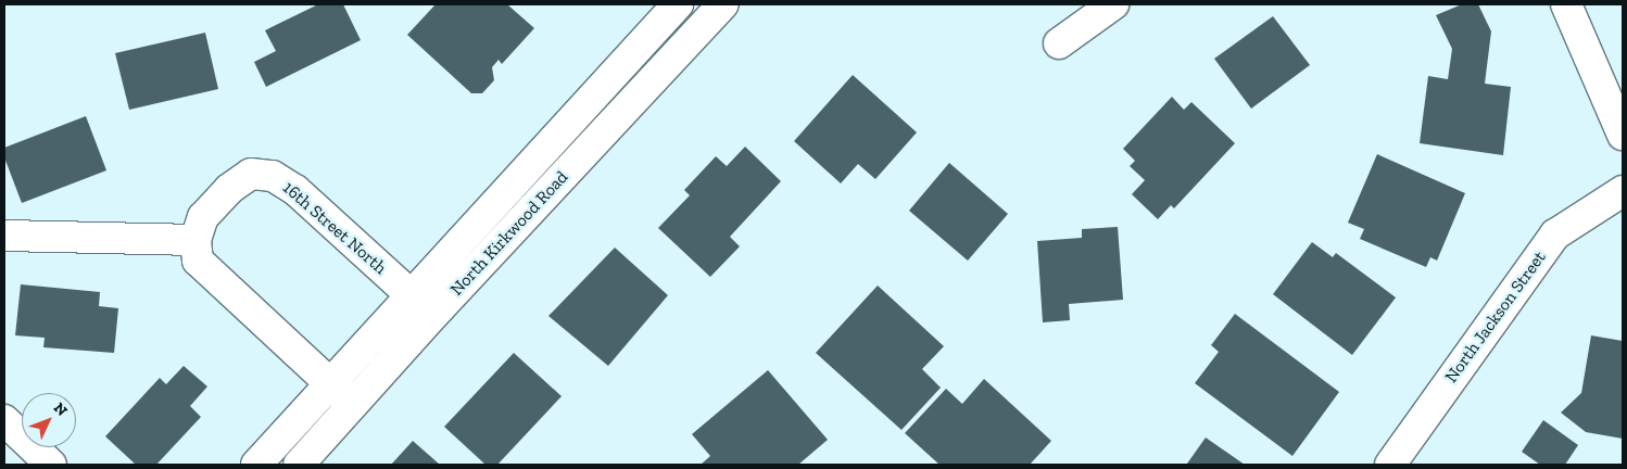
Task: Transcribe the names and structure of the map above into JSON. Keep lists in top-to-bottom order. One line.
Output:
{"streets":{"main road":["16th Street North","North Kirkwood Road","North Jackson Street"]},"crossings":[["16th Street North","North Kirkwood Road"]],"north":"top right"}
